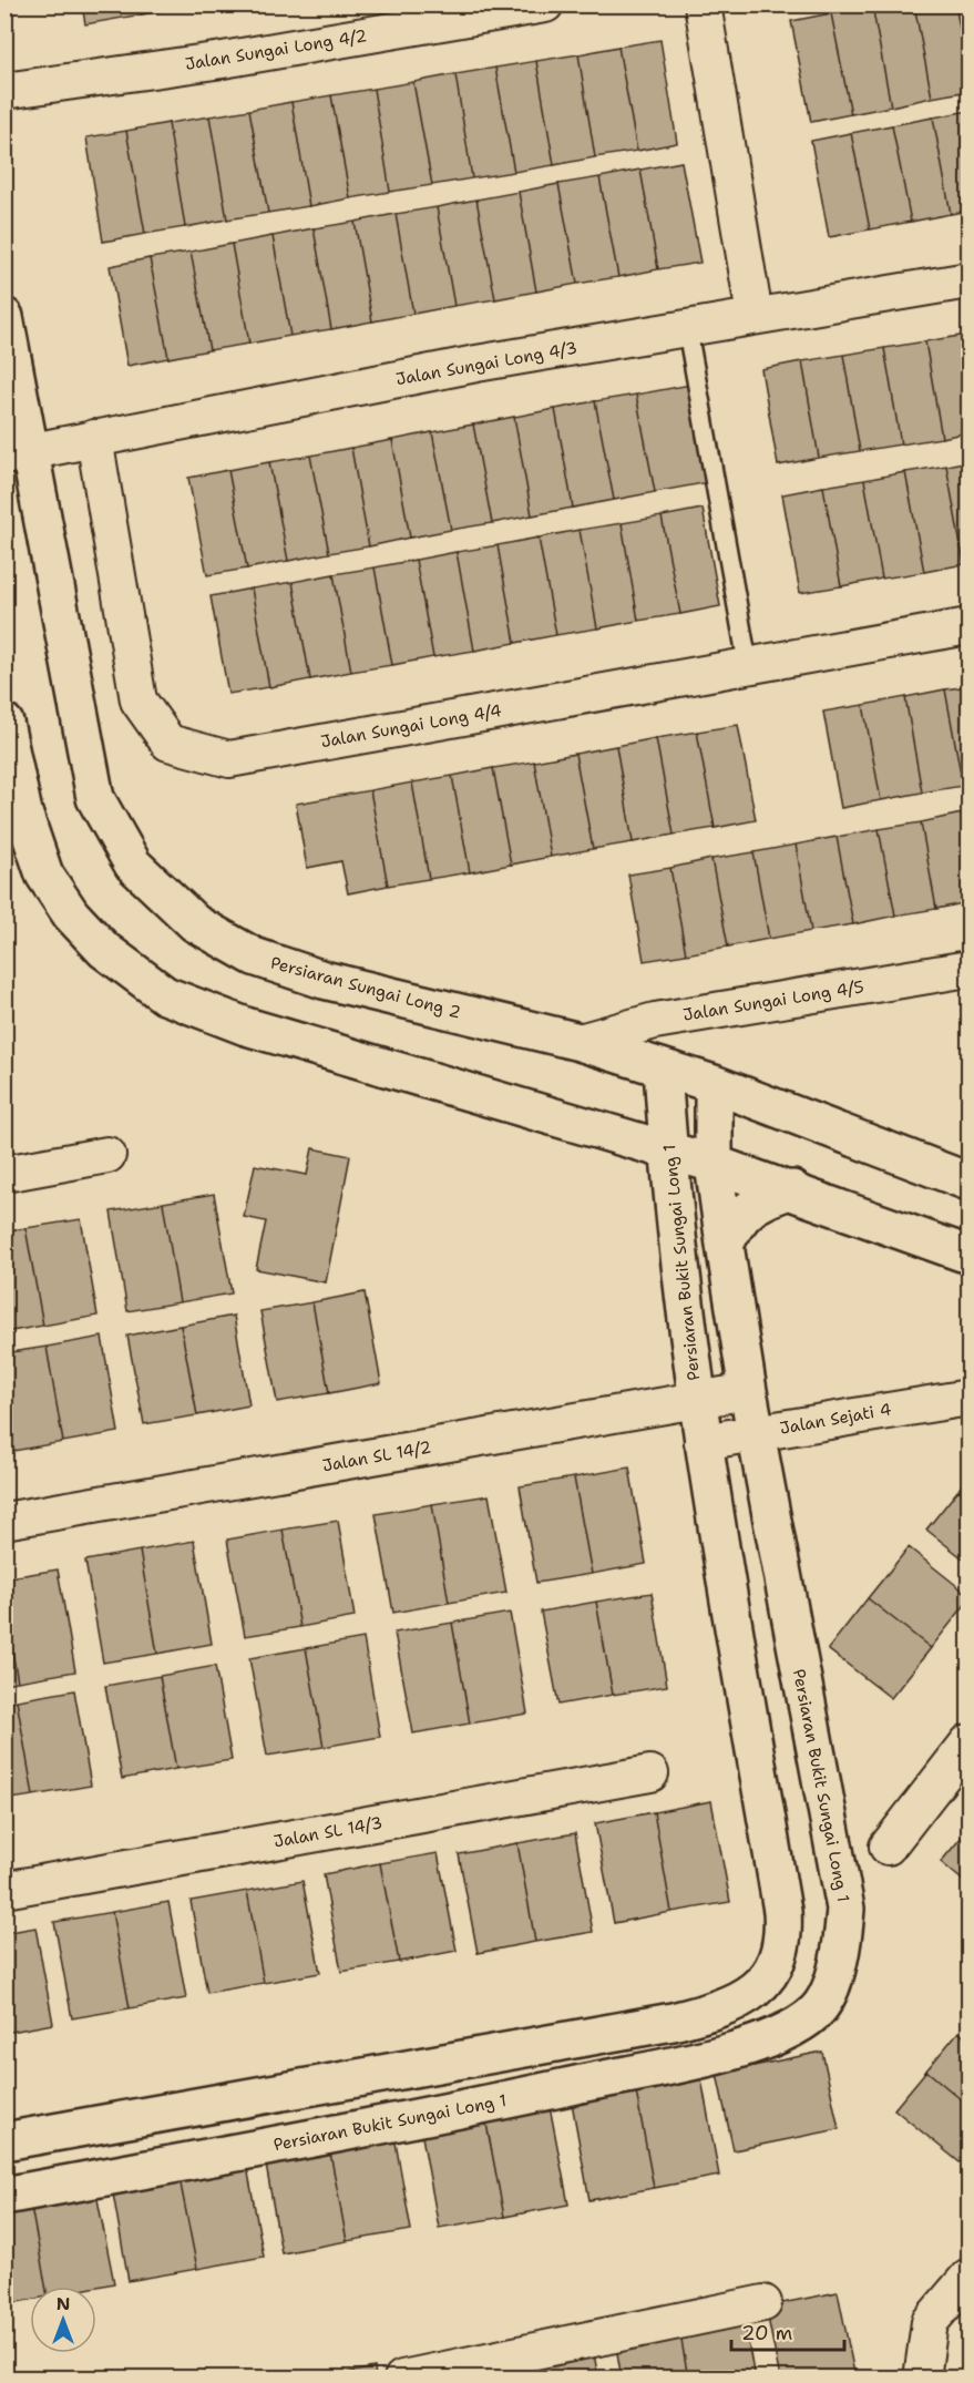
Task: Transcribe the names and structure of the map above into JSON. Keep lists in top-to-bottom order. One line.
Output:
{"streets":{"street":["Jalan Sungai Long 4/2","Jalan Sungai Long 4/3","Jalan Sungai Long 4/4","Persiaran Sungai Long 2","Jalan Sungai Long 4/5","Persiaran Bukit Sungai Long 1","Jalan Sejati 4","Jalan SL 14/2","Jalan SL 14/3"]},"crossings":[["Jalan Sungai Long 4/3","Jalan Sungai Long 4/4"],["Jalan Sungai Long 4/3","Persiaran Sungai Long 2"],["Persiaran Sungai Long 2","Jalan Sungai Long 4/5"],["Persiaran Sungai Long 2","Persiaran Bukit Sungai Long 1"],["Persiaran Bukit Sungai Long 1","Jalan Sejati 4"],["Persiaran Bukit Sungai Long 1","Jalan SL 14/2"]],"scale_bar":"20 m","north":"top"}
